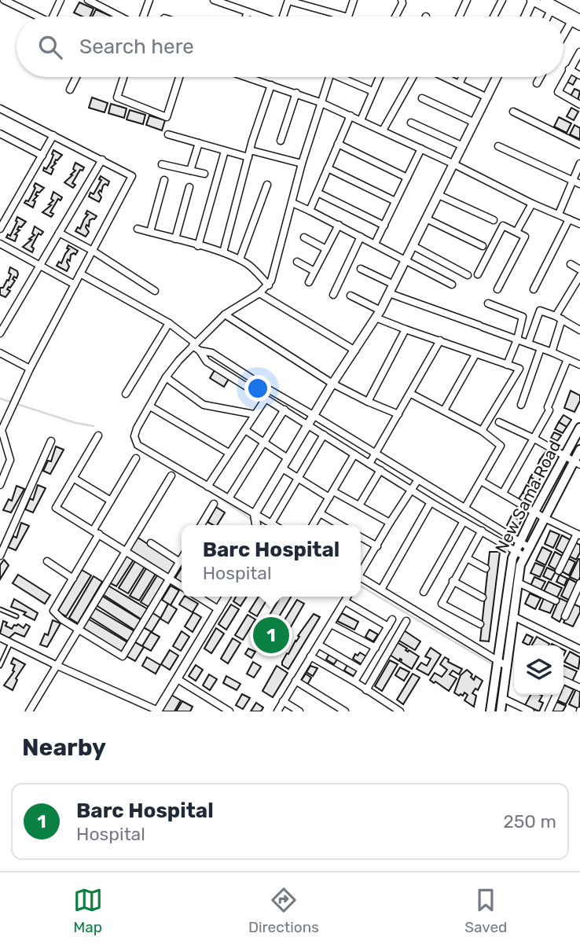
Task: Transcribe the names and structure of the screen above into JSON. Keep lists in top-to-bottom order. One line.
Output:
{"streets":{"main road":["New Sama Road"]},"page":{"search":"Search here","popup":["Barc Hospital","Hospital"],"pins":"1","heading":"Nearby","list":[{"mark":"1","name":"Barc Hospital","note":"Hospital","value":"250 m"}],"nav":["Map","Directions","Saved"]}}
